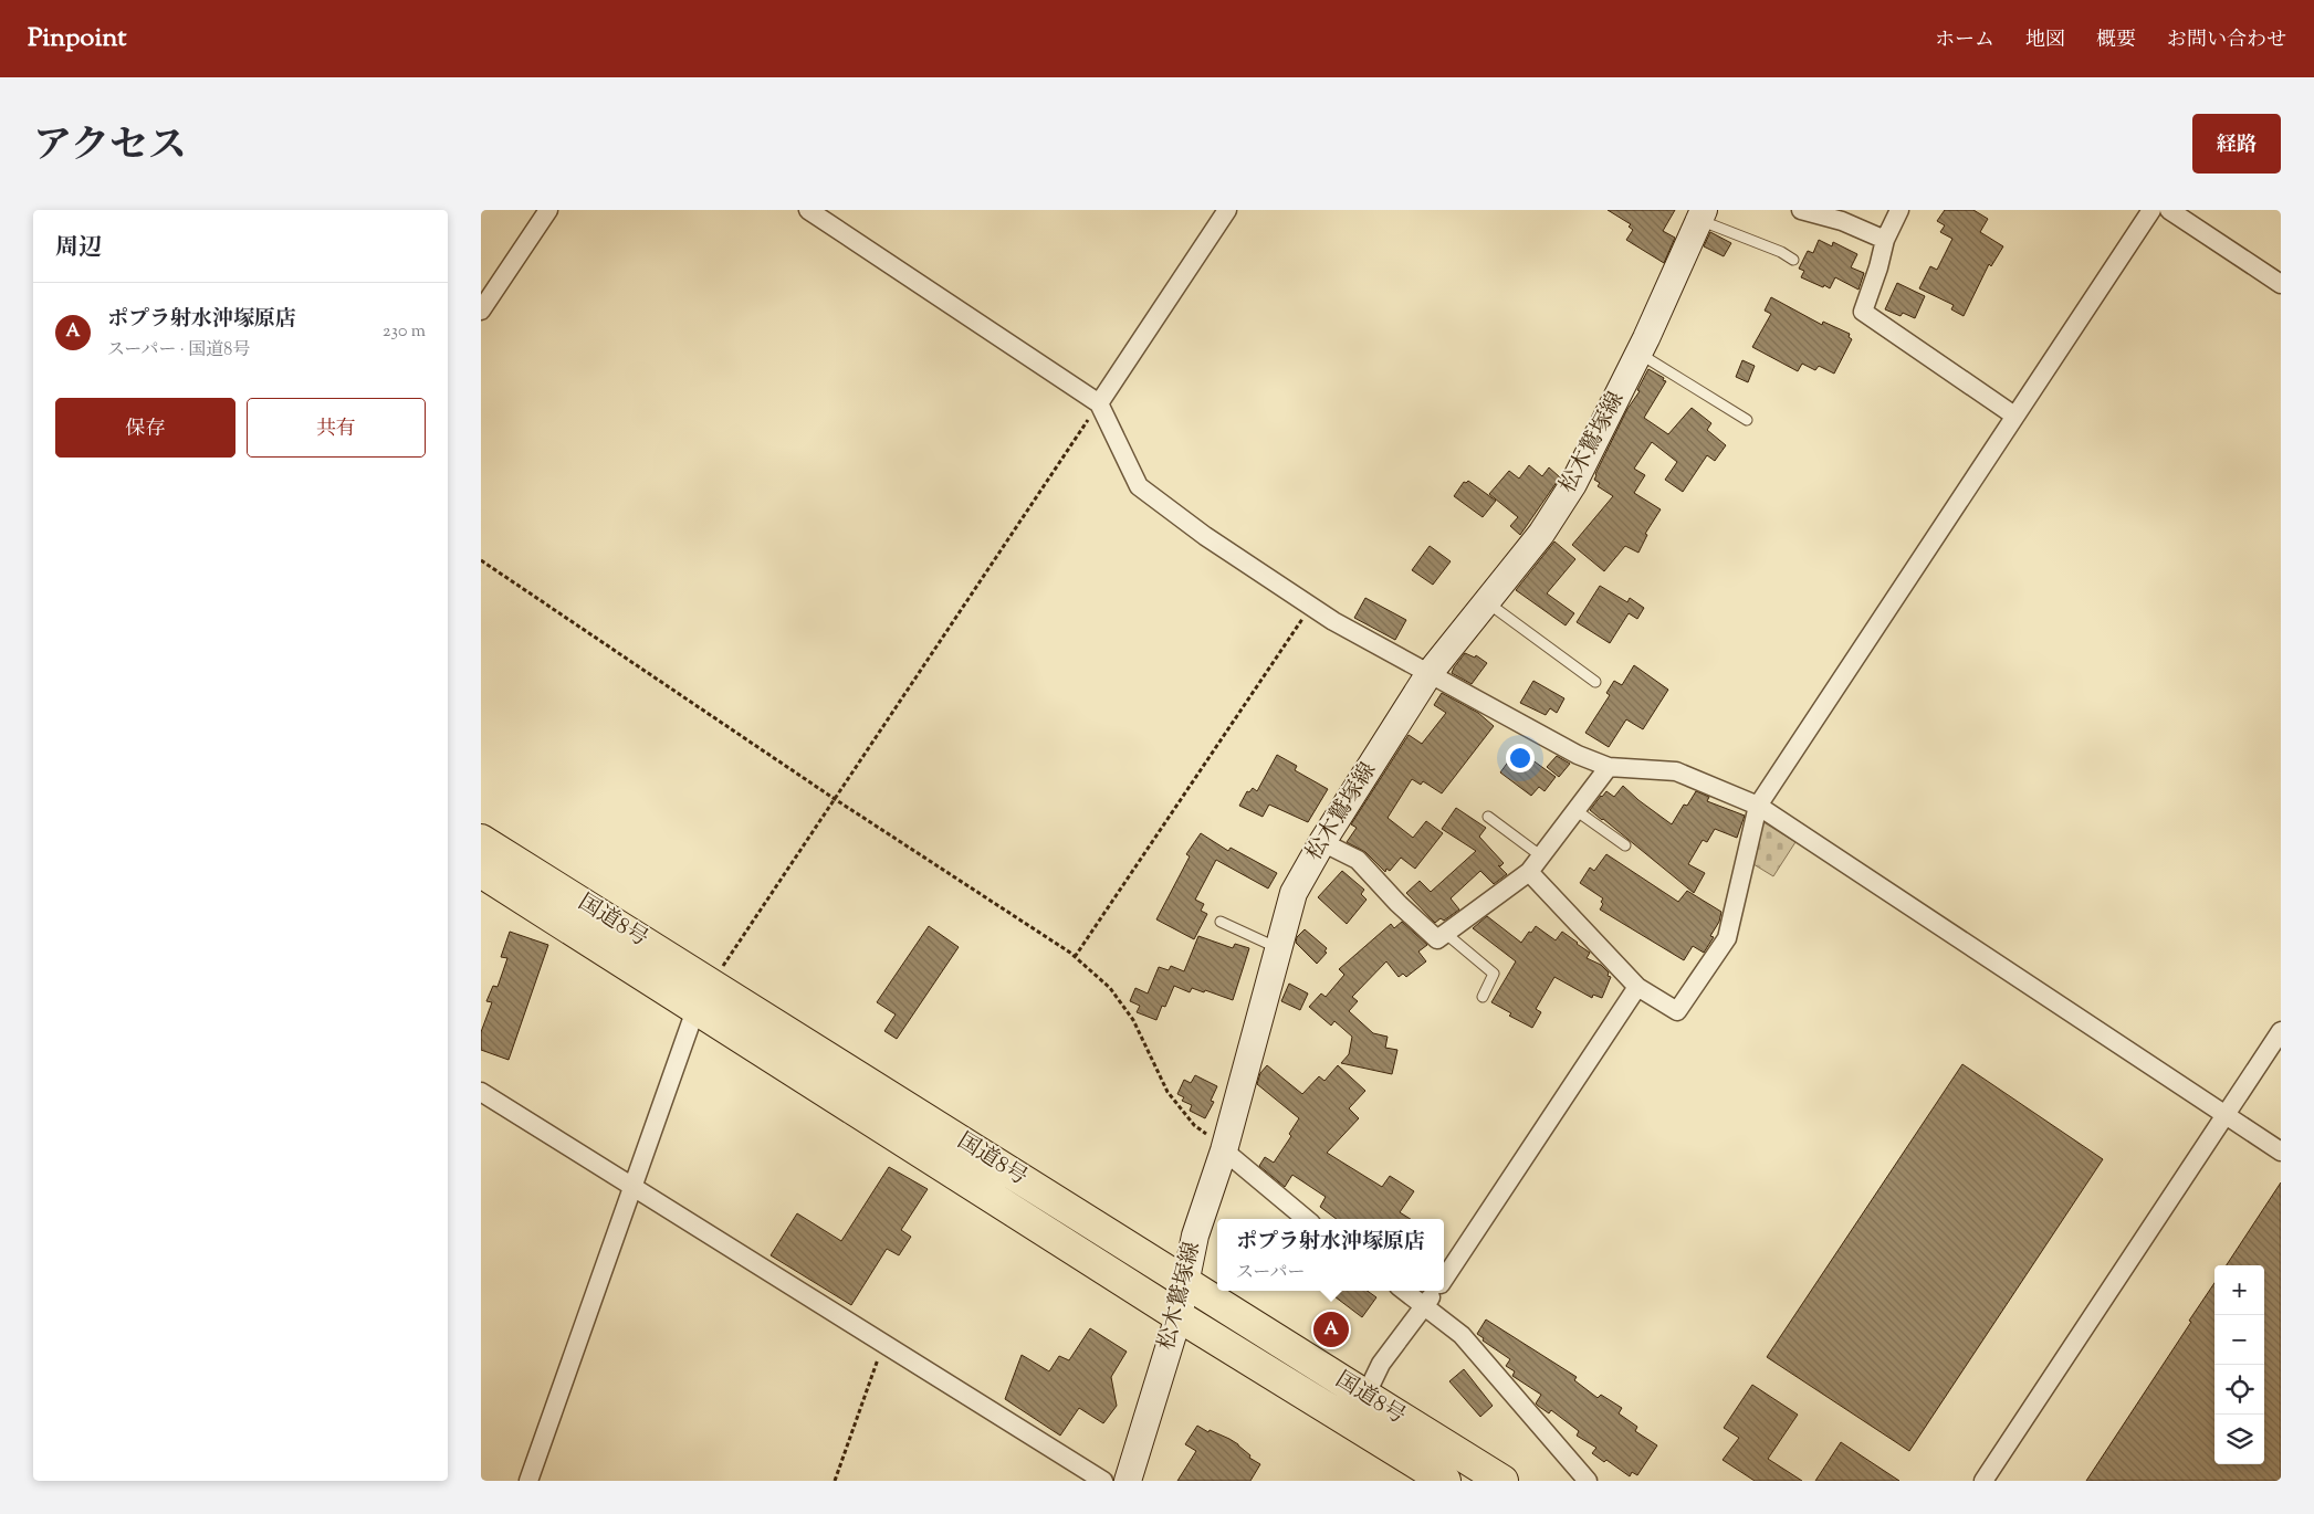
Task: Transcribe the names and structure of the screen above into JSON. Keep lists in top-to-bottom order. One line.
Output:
{"streets":{"highway":["国道8号"],"main road":["松木鷲塚線"]},"crossings":[["松木鷲塚線","国道8号"]],"page":{"header":"Pinpoint","nav":["ホーム","地図","概要","お問い合わせ"],"title":"アクセス","buttons":["経路",["保存","共有"]],"heading":"周辺","list":[{"mark":"A","name":"ポプラ射水沖塚原店","note":"スーパー · 国道8号","value":"230 m"}],"popup":["ポプラ射水沖塚原店","スーパー"],"map_buttons":["+","−"],"pins":"A"}}
